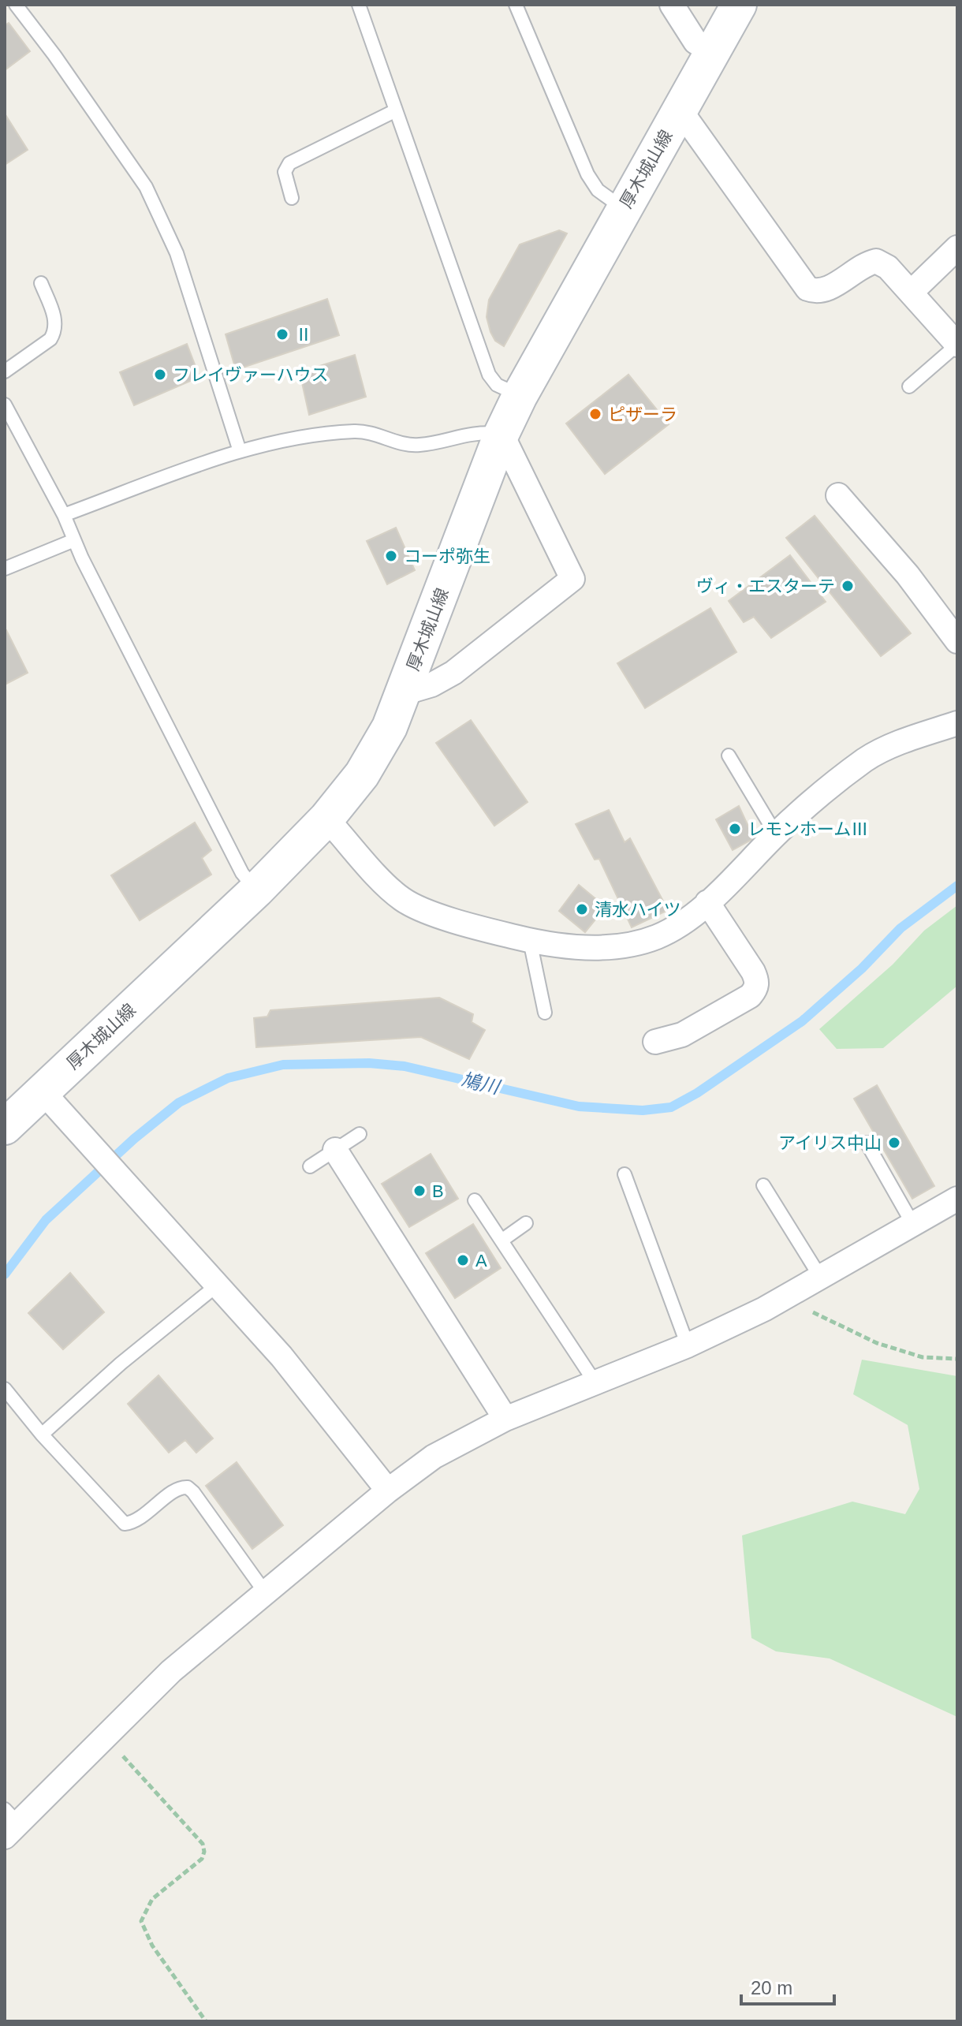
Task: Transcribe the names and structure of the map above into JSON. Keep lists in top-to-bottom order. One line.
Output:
{"streets":{"main road":["厚木城山線"]},"water":["鳩川"],"places":["Ⅱ","フレイヴァーハウス","ピザーラ","コーポ弥生","ヴィ・エスターテ","レモンホームⅢ","清水ハイツ","アイリス中山","B","A"],"scale_bar":"20 m"}
